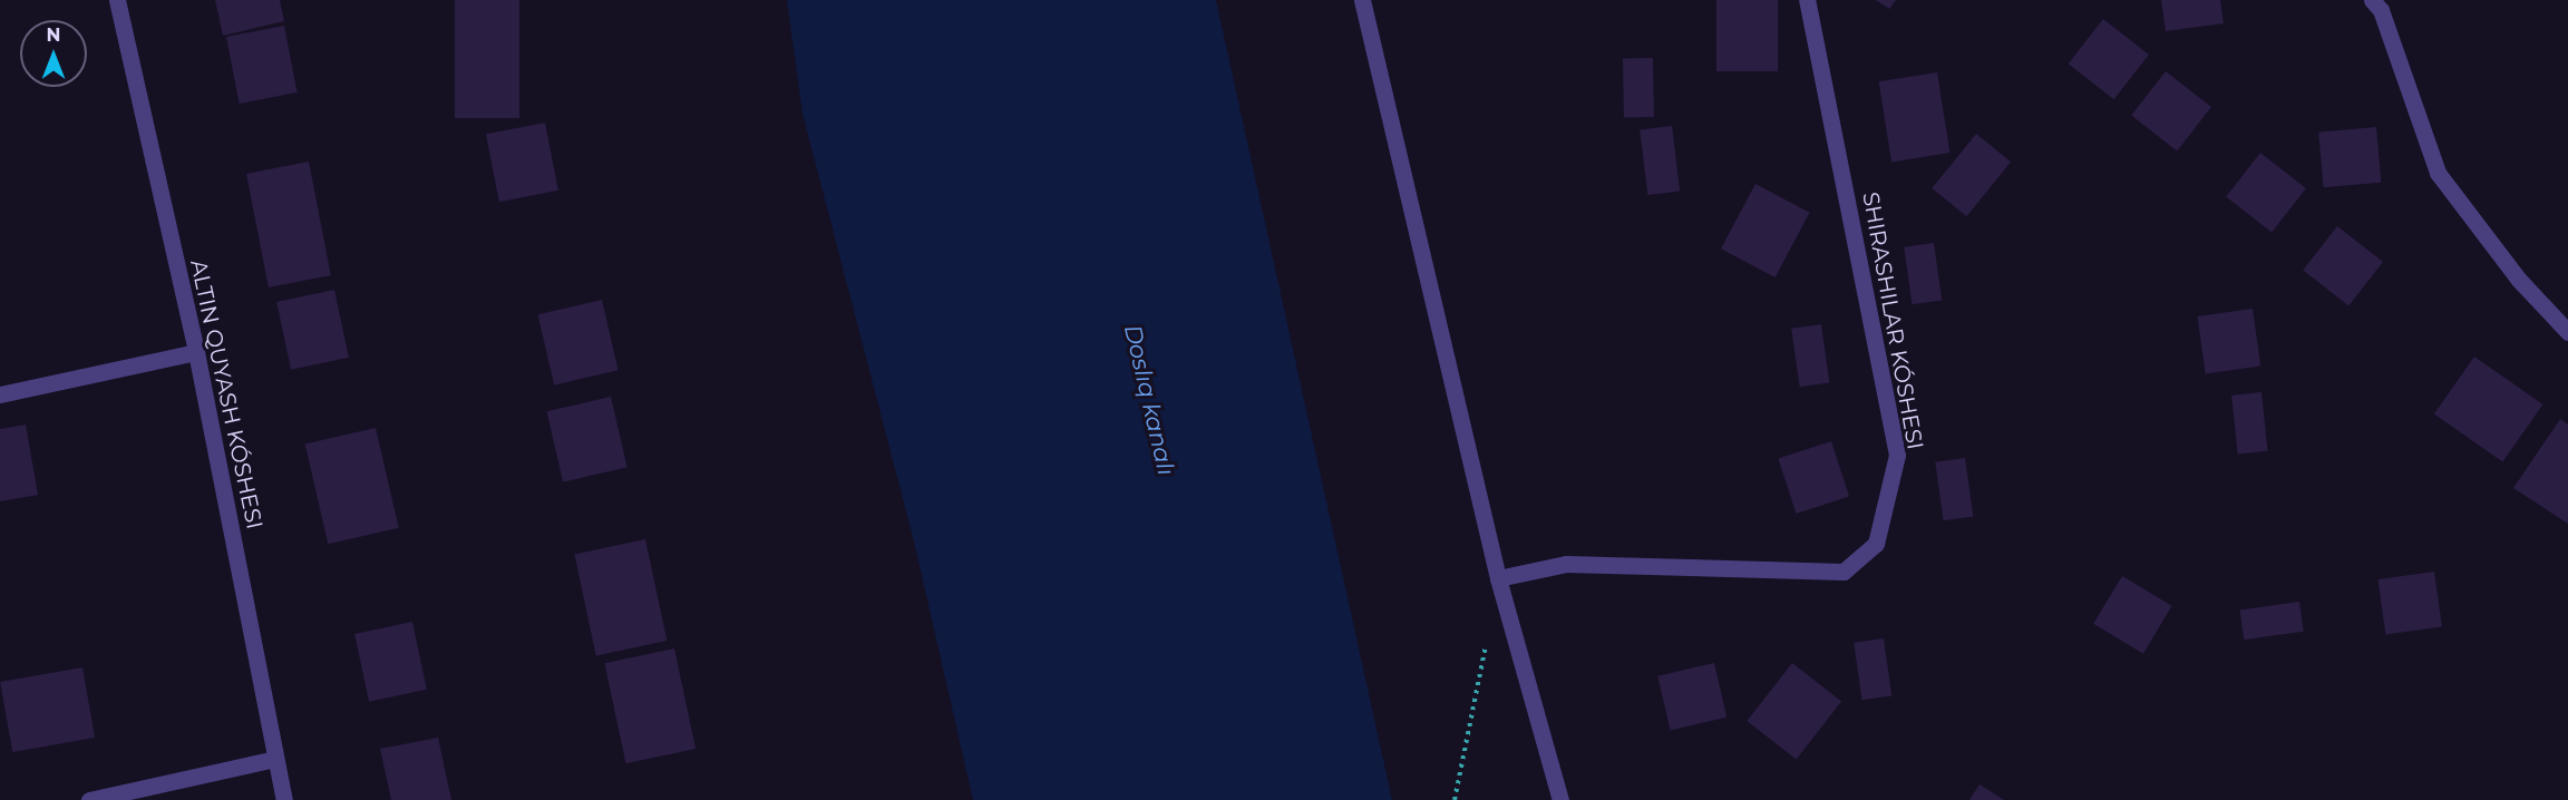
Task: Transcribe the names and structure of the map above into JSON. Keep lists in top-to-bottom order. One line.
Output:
{"water":["Doslıq kanalı"],"north":"top"}
